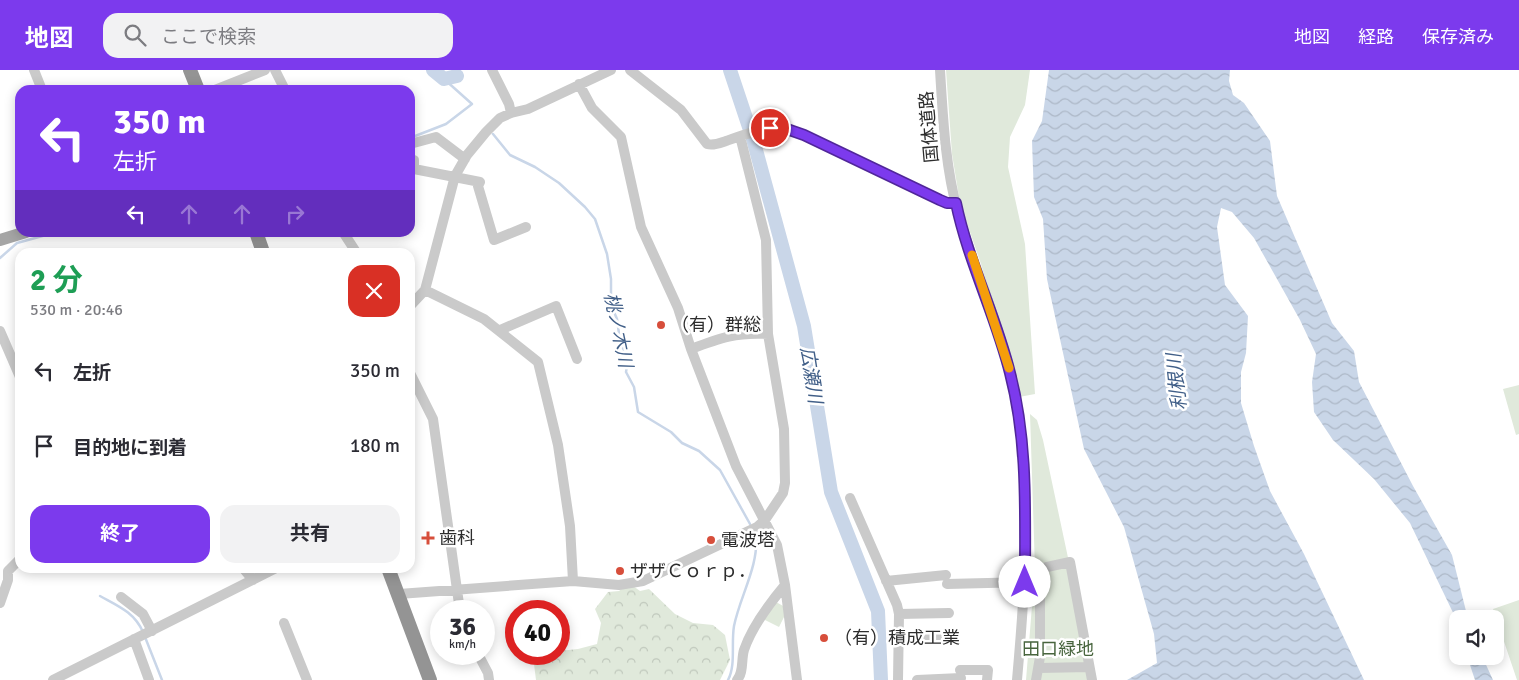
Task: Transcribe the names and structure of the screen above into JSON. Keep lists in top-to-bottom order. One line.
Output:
{"streets":{"street":["国体道路"]},"water":["桃ノ木川","広瀬川","利根川"],"parks":["田口緑地"],"places":{"other":["（有）群総","電波塔","ザザＣｏｒｐ．","（有）積成工業"],"health":["歯科"]},"page":{"header":"地図","search":"ここで検索","nav":["地図","経路","保存済み"],"turn":["350 m","左折"],"heading":["2 分","530 m · 20:46"],"list":[{"name":"左折","value":"350 m"},{"name":"目的地に到着","value":"180 m"}],"buttons":["終了","共有"],"speed":"36 km/h","limit":"40"}}
